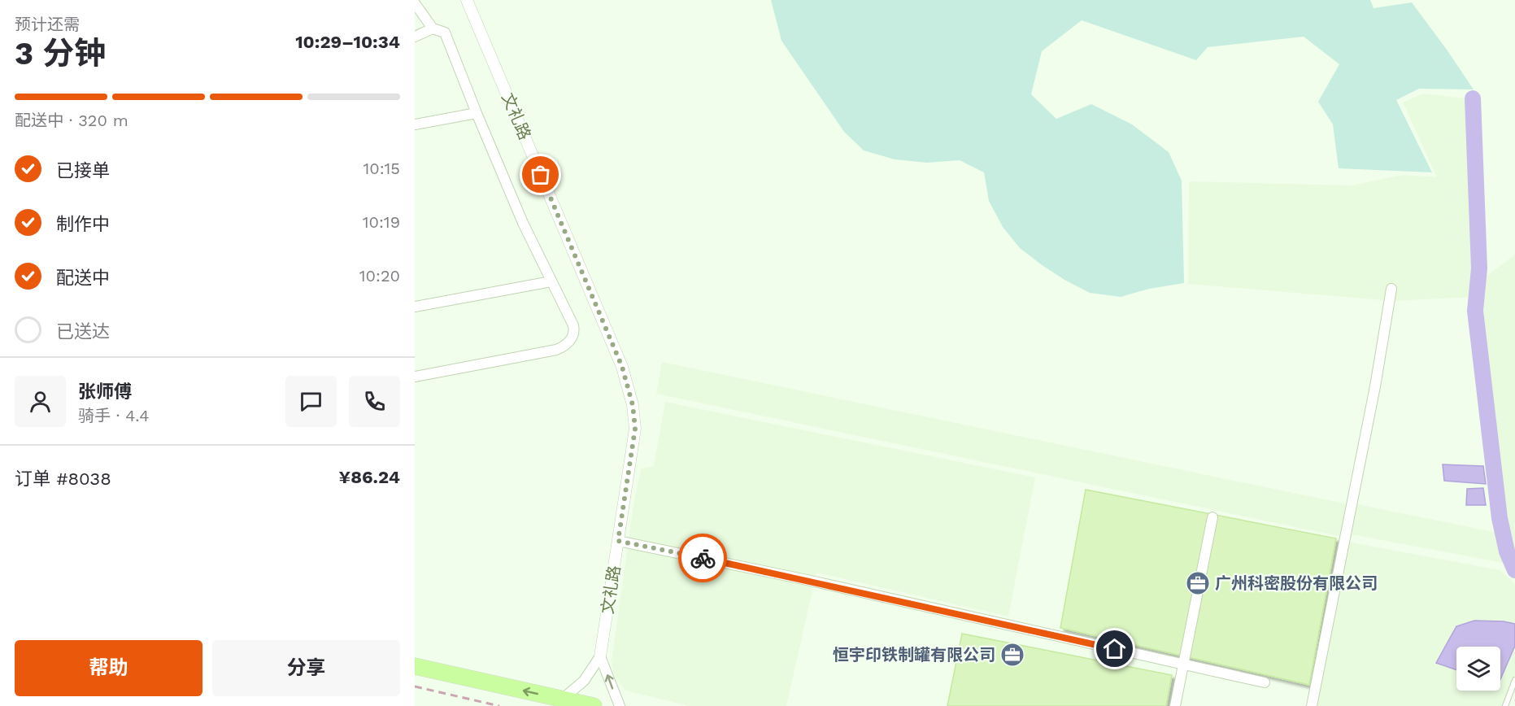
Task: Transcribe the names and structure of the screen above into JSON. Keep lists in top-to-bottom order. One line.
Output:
{"streets":{"street":["文礼路"]},"places":{"office":["广州科密股份有限公司","恒宇印铁制罐有限公司"]},"page":{"heading":["3 分钟","预计还需","10:29–10:34"],"panel":["张师傅","骑手 · 4.4","订单 #8038","¥86.24"],"bar":"配送中 · 320 m","list":[["已接单","10:15"],["制作中","10:19"],["配送中","10:20"],"已送达"],"buttons":["帮助","分享"]}}
